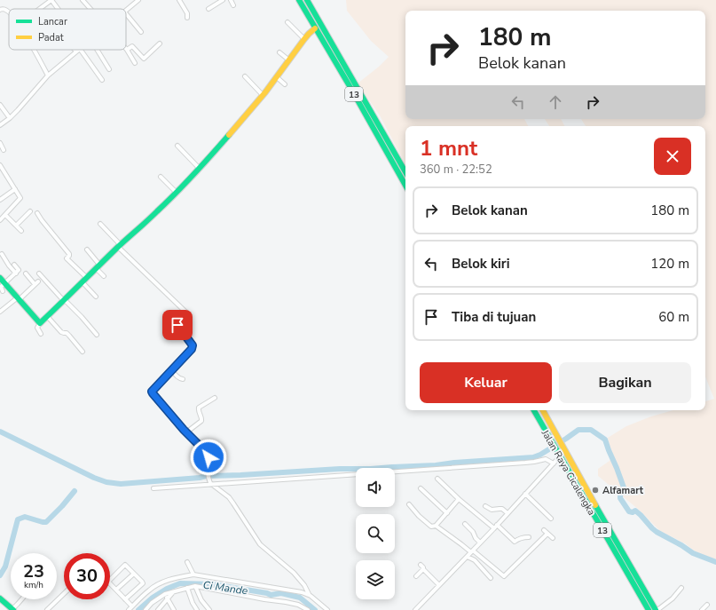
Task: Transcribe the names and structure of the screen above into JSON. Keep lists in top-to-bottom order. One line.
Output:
{"streets":{"main road":["13","Jalan Raya Cicalengka"]},"water":["Ci Mande"],"places":["Alfamart"],"legend":["Lancar","Padat"],"page":{"turn":["180 m","Belok kanan"],"heading":["1 mnt","360 m · 22:52"],"list":[{"name":"Belok kanan","value":"180 m"},{"name":"Belok kiri","value":"120 m"},{"name":"Tiba di tujuan","value":"60 m"}],"buttons":["Keluar","Bagikan"],"speed":"23 km/h","limit":"30"}}
